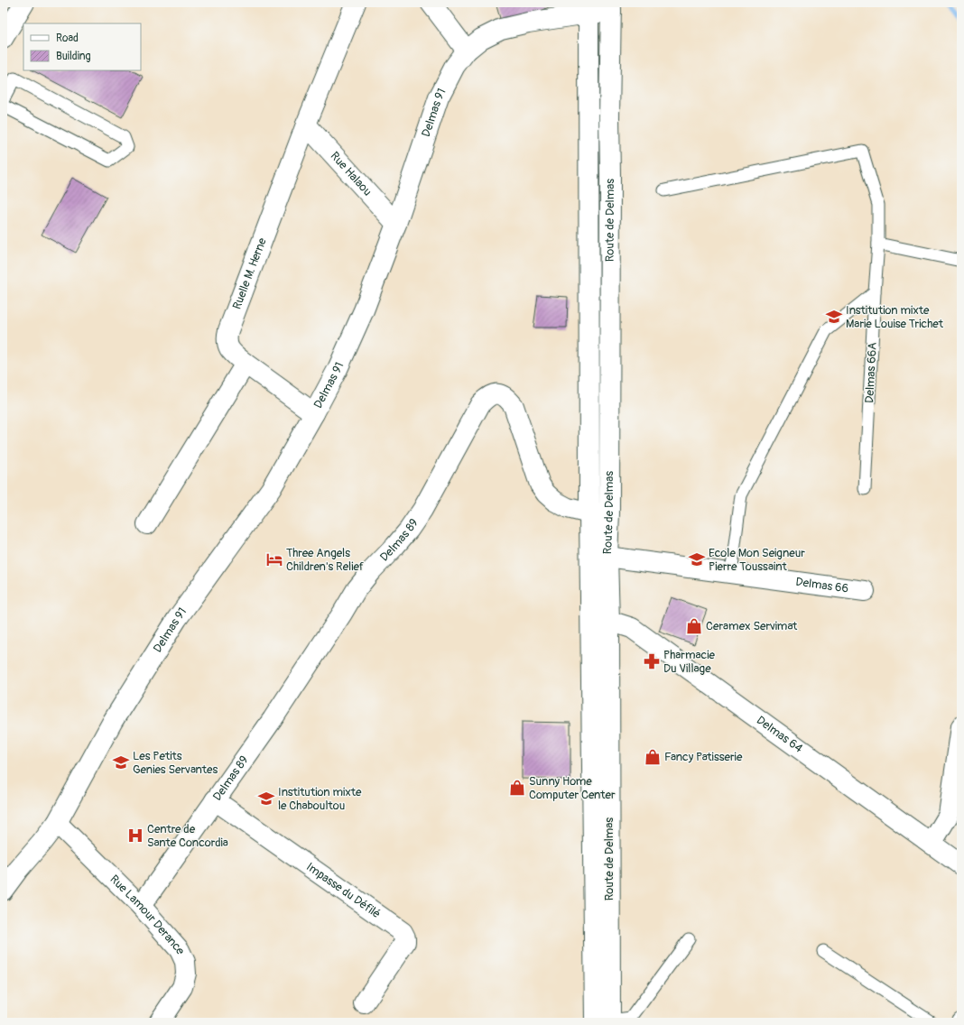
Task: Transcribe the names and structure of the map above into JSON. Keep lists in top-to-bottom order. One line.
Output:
{"streets":{"street":["Delmas 91","Rue Halaou","Route de Delmas","Ruelle M. Herne","Delmas 89","Delmas 66","Delmas 64","Impasse du Défilé","Rue Lamour Derance"],"lane":["Delmas 66A"]},"crossings":[["Delmas 91","Rue Halaou"],["Delmas 91","Route de Delmas"],["Delmas 91","Ruelle M. Herne"],["Delmas 91","Rue Lamour Derance"],["Rue Halaou","Ruelle M. Herne"],["Route de Delmas","Delmas 89"],["Route de Delmas","Delmas 66"],["Route de Delmas","Delmas 64"],["Delmas 89","Impasse du Défilé"],["Delmas 89","Rue Lamour Derance"]],"places":{"school or university":["Institution mixte Marie Louise Trichet","Ecole Mon Seigneur Pierre Toussaint","Les Petits Genies Servantes","Institution mixte le Chaboultou"],"hotel":["Three Angels Children's Relief"],"shop":["Ceramex Servimat","Fancy Patisserie","Sunny Home Computer Center"],"pharmacy":["Pharmacie Du Village"],"hospital":["Centre de Sante Concordia"]},"legend":["Road","Building"]}
